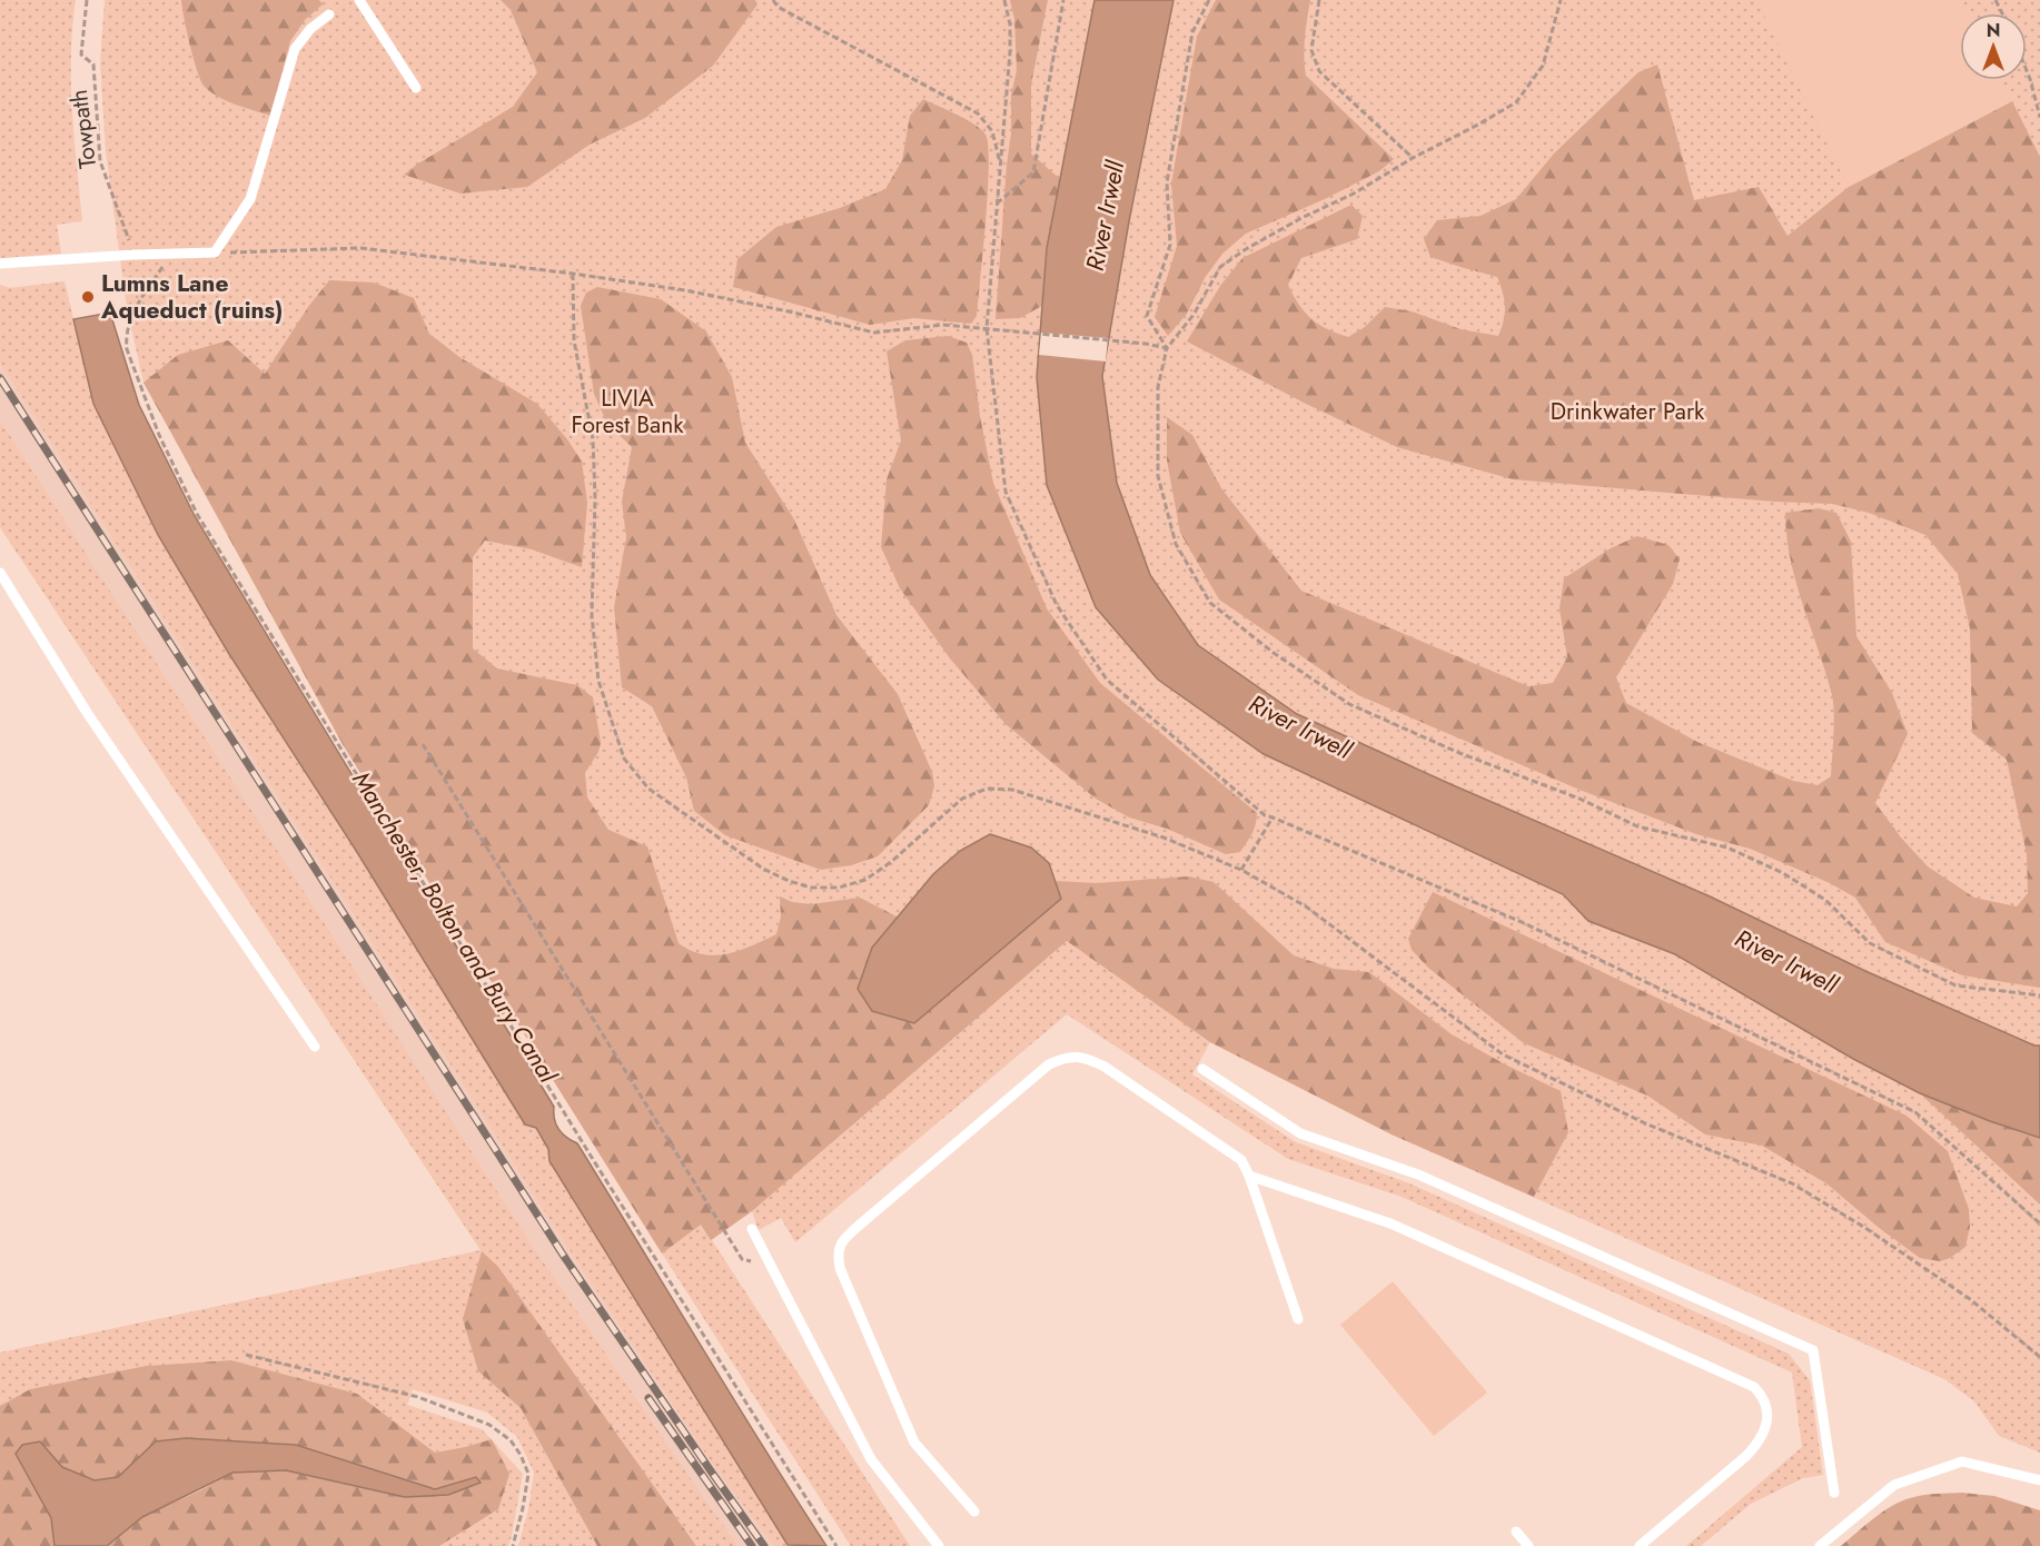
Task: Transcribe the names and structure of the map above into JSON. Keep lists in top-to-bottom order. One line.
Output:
{"streets":{"path":["Towpath"]},"water":["River Irwell","Manchester, Bolton and Bury Canal"],"parks":["LIVIA Forest Bank","Drinkwater Park"],"places":["Lumns Lane Aqueduct (ruins)"],"north":"top"}
